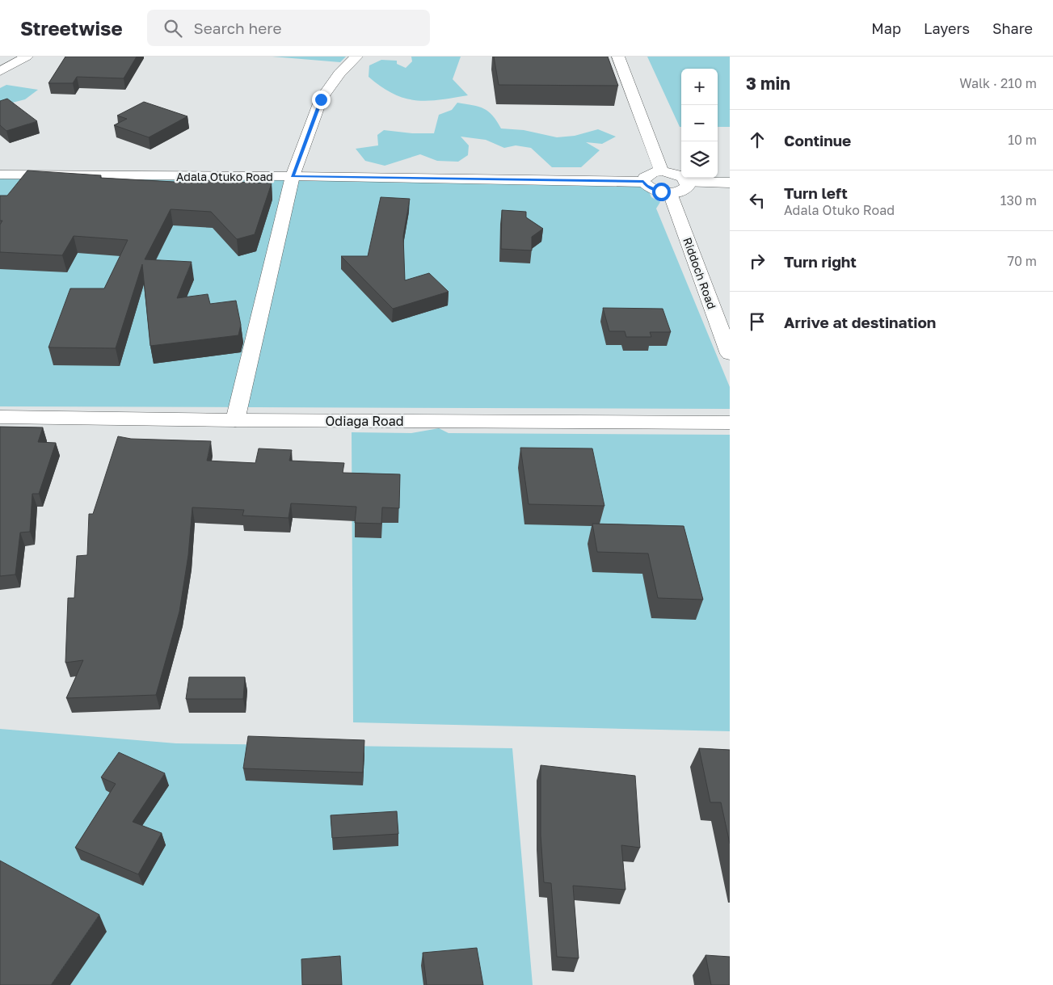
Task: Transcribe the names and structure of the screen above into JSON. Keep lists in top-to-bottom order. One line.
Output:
{"streets":{"street":["Adala Otuko Road","Riddoch Road","Odiaga Road"]},"page":{"header":"Streetwise","search":"Search here","nav":["Map","Layers","Share"],"heading":["3 min","Walk · 210 m"],"map_buttons":["+","−"],"list":[["Continue","10 m"],["Turn left","Adala Otuko Road","130 m"],["Turn right","70 m"],"Arrive at destination"]}}
